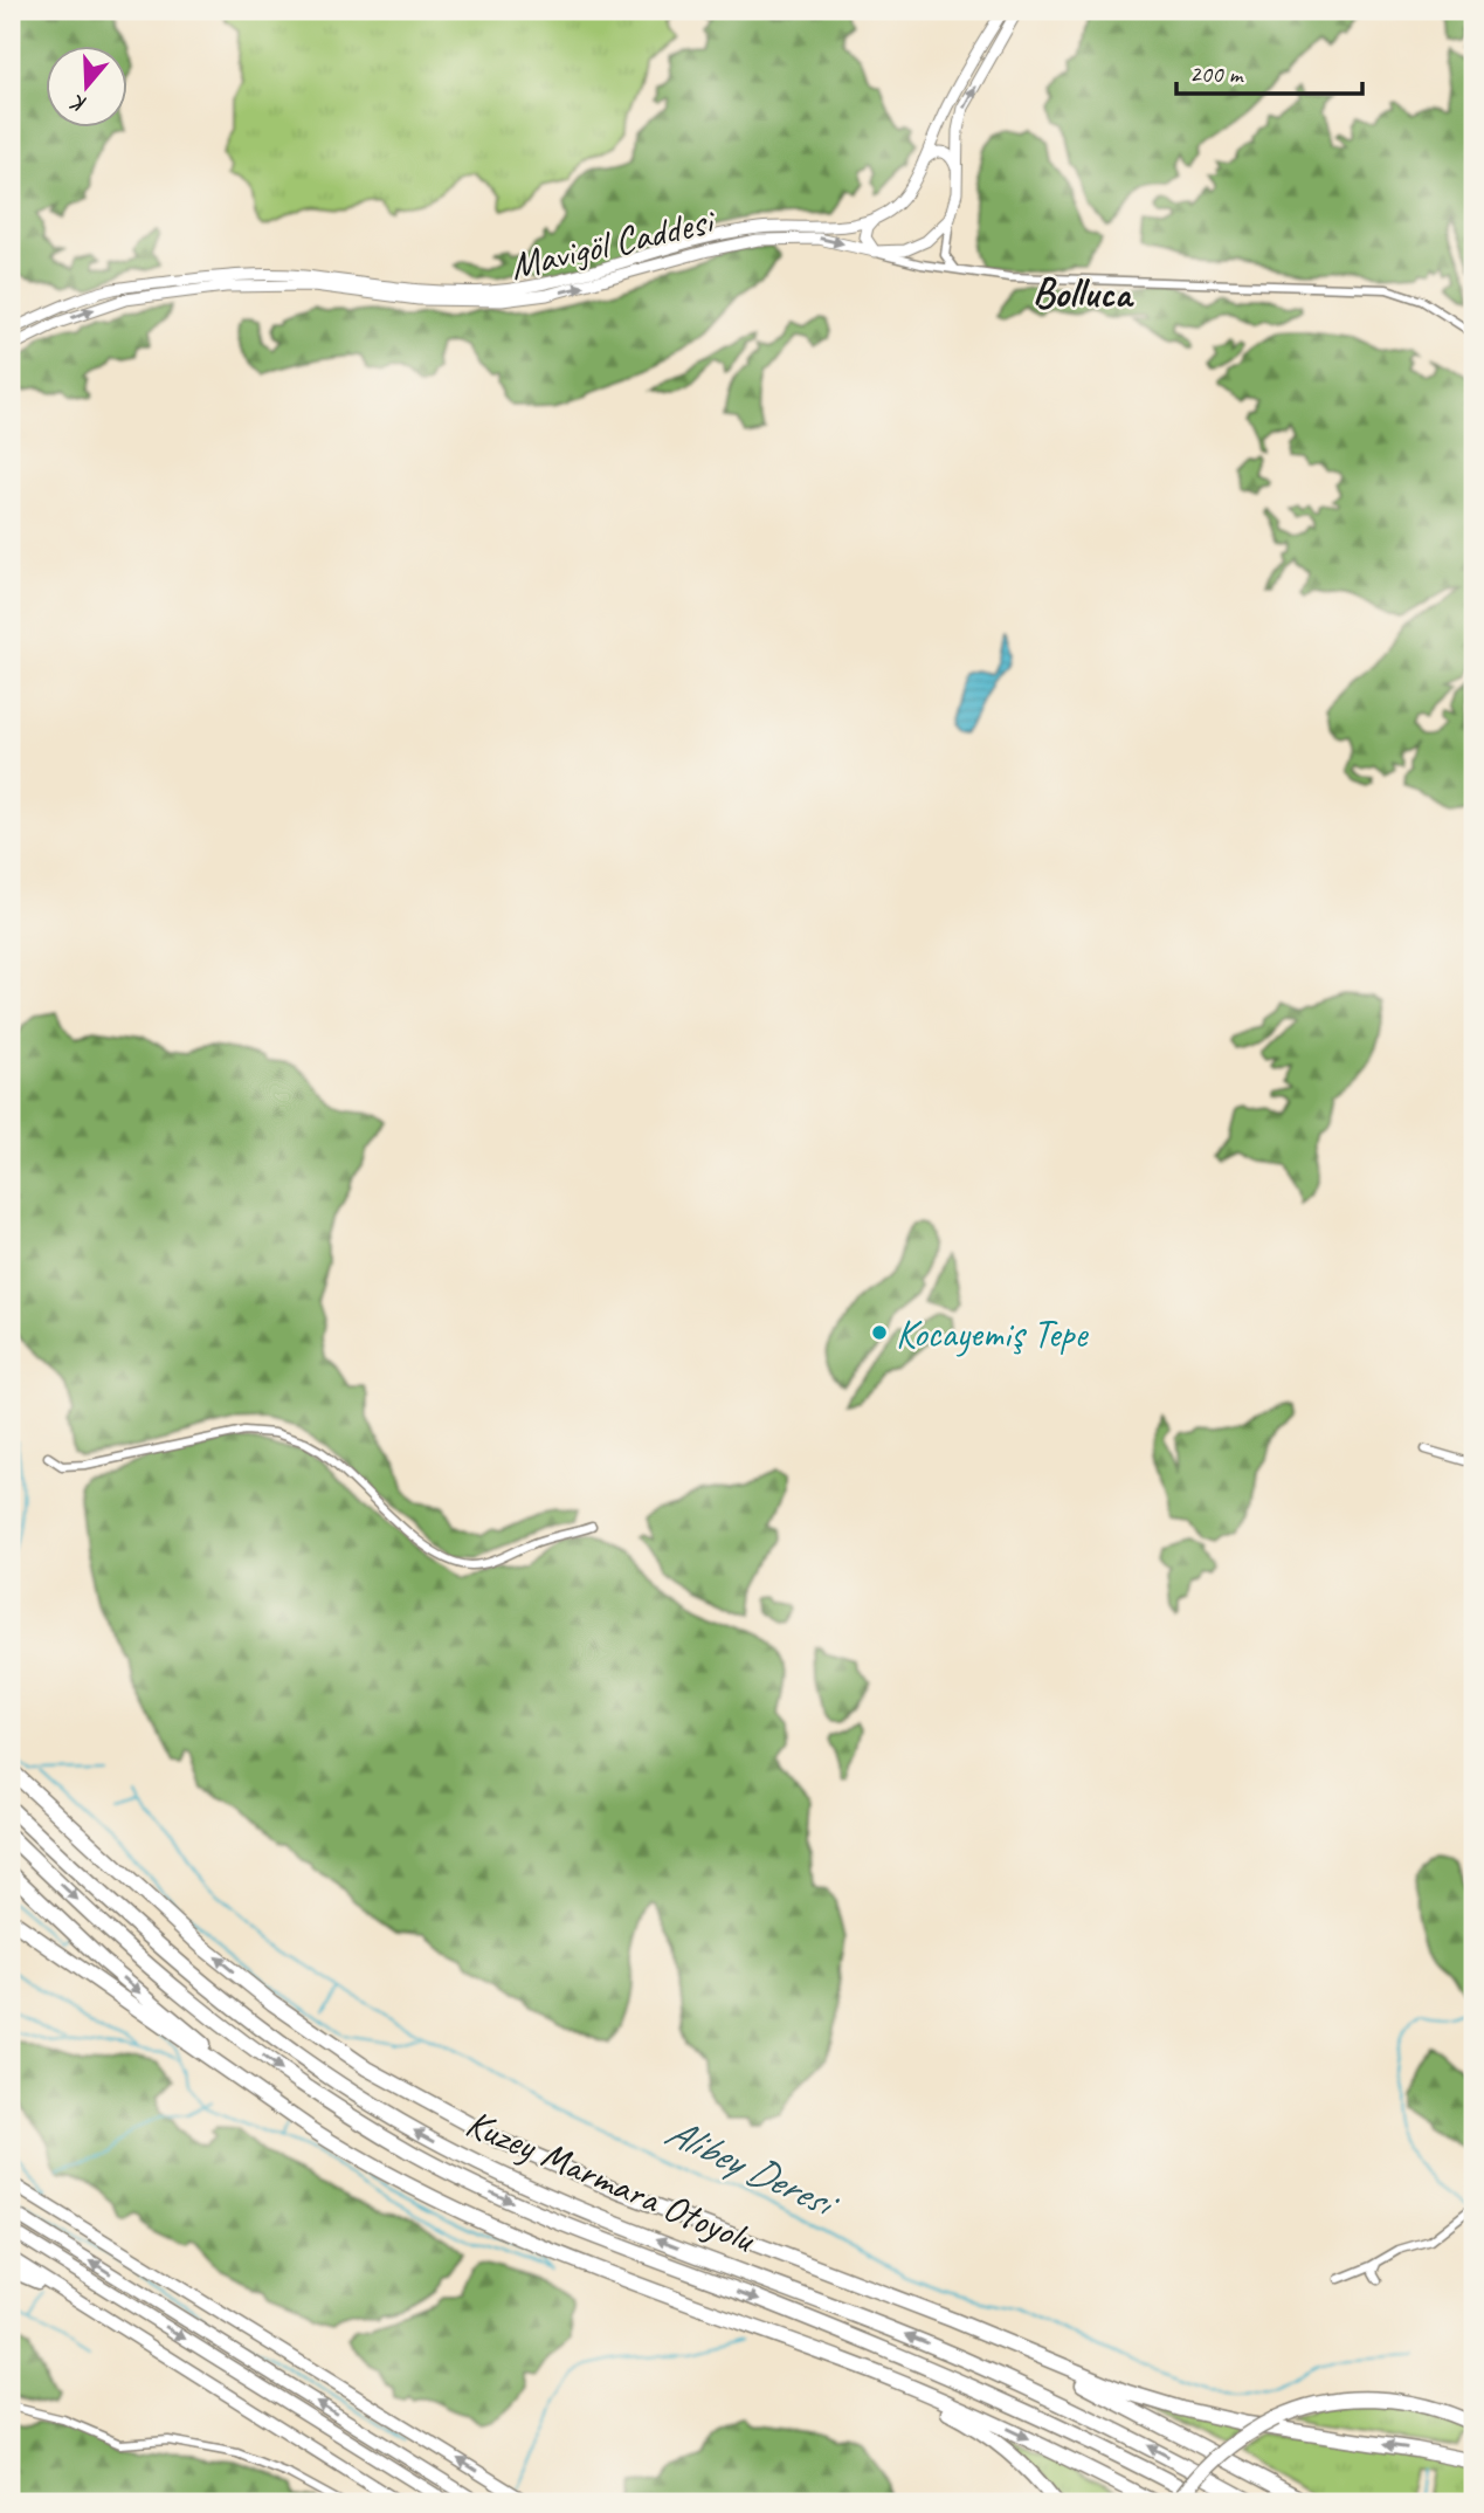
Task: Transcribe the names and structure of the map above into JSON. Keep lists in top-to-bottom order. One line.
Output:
{"streets":{"highway":["Kuzey Marmara Otoyolu"],"main road":["Mavigöl Caddesi"]},"districts":["Bolluca"],"water":["Alibey Deresi"],"places":["Kocayemiş Tepe"],"scale_bar":"200 m","north":"bottom"}
